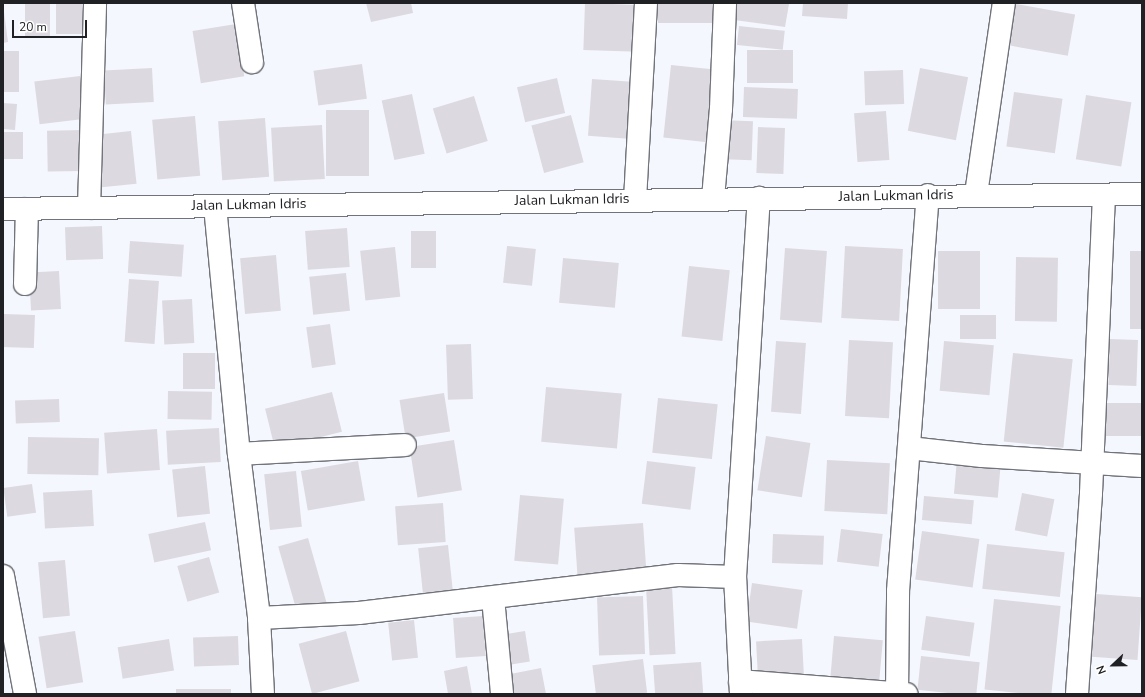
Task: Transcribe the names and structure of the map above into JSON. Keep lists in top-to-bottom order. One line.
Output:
{"streets":{"street":["Jalan Lukman Idris"]},"scale_bar":"20 m","north":"left"}
